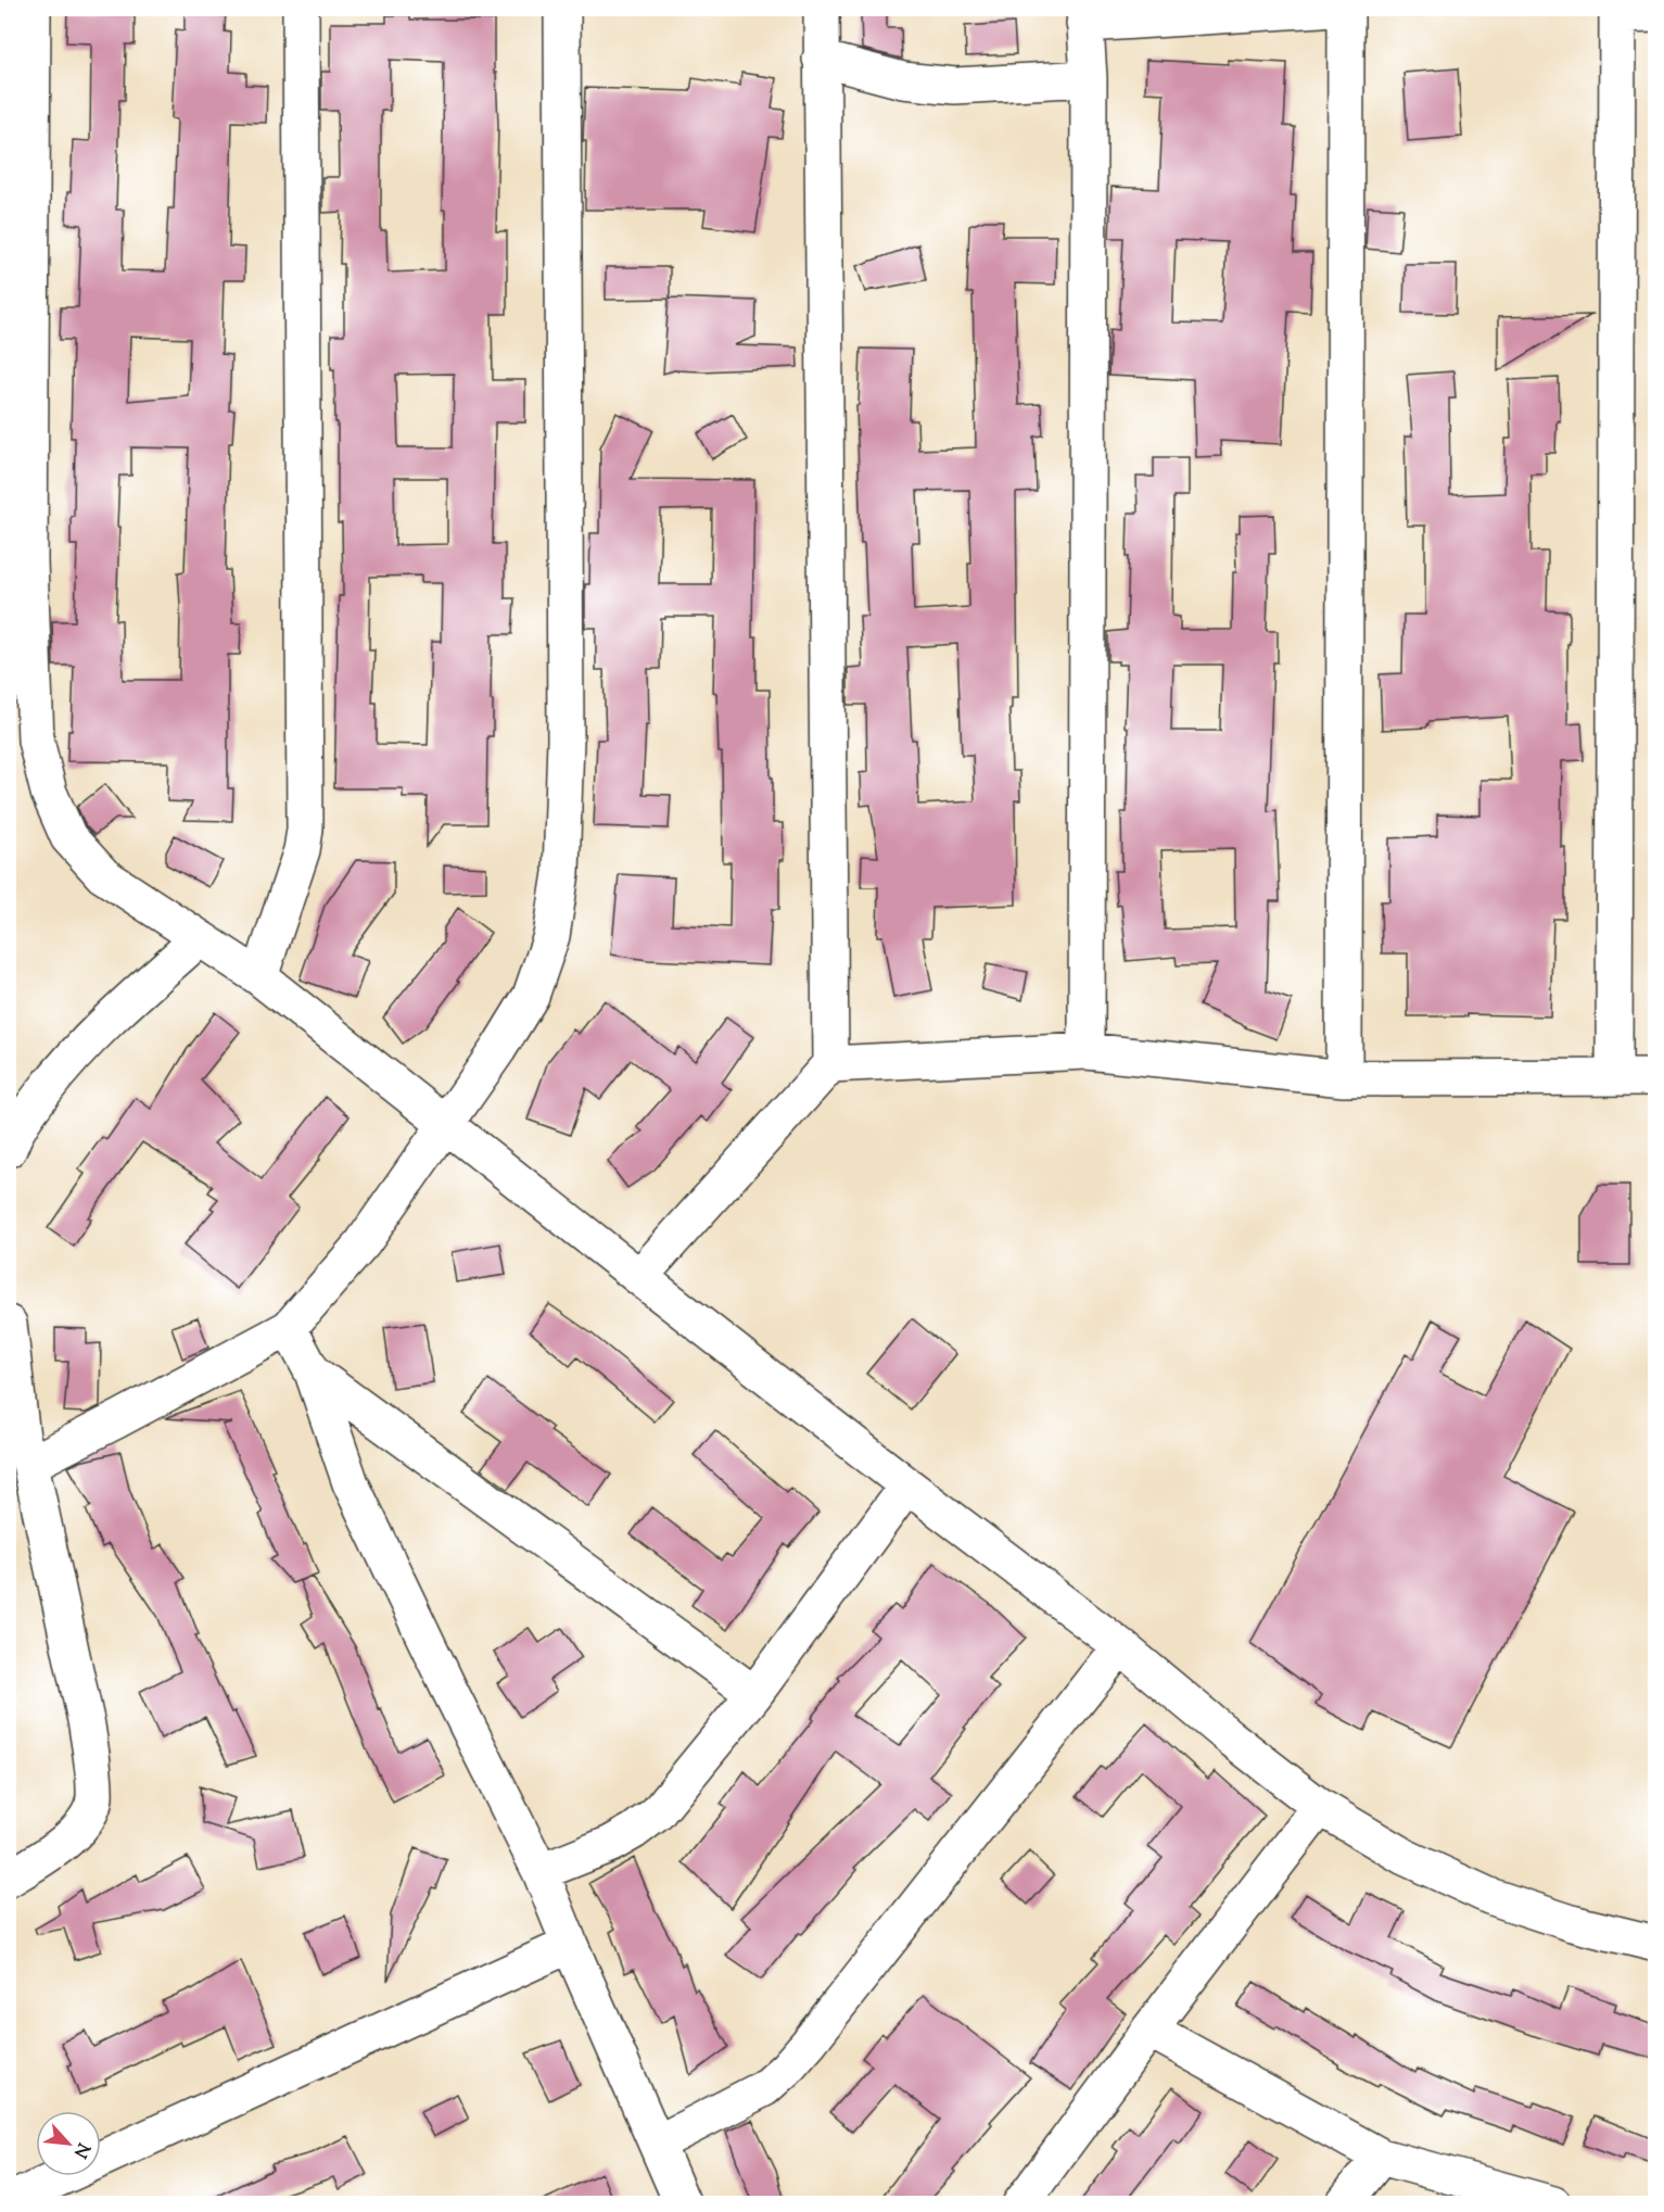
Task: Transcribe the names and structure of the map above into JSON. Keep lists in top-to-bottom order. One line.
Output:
{"north":"bottom right"}
